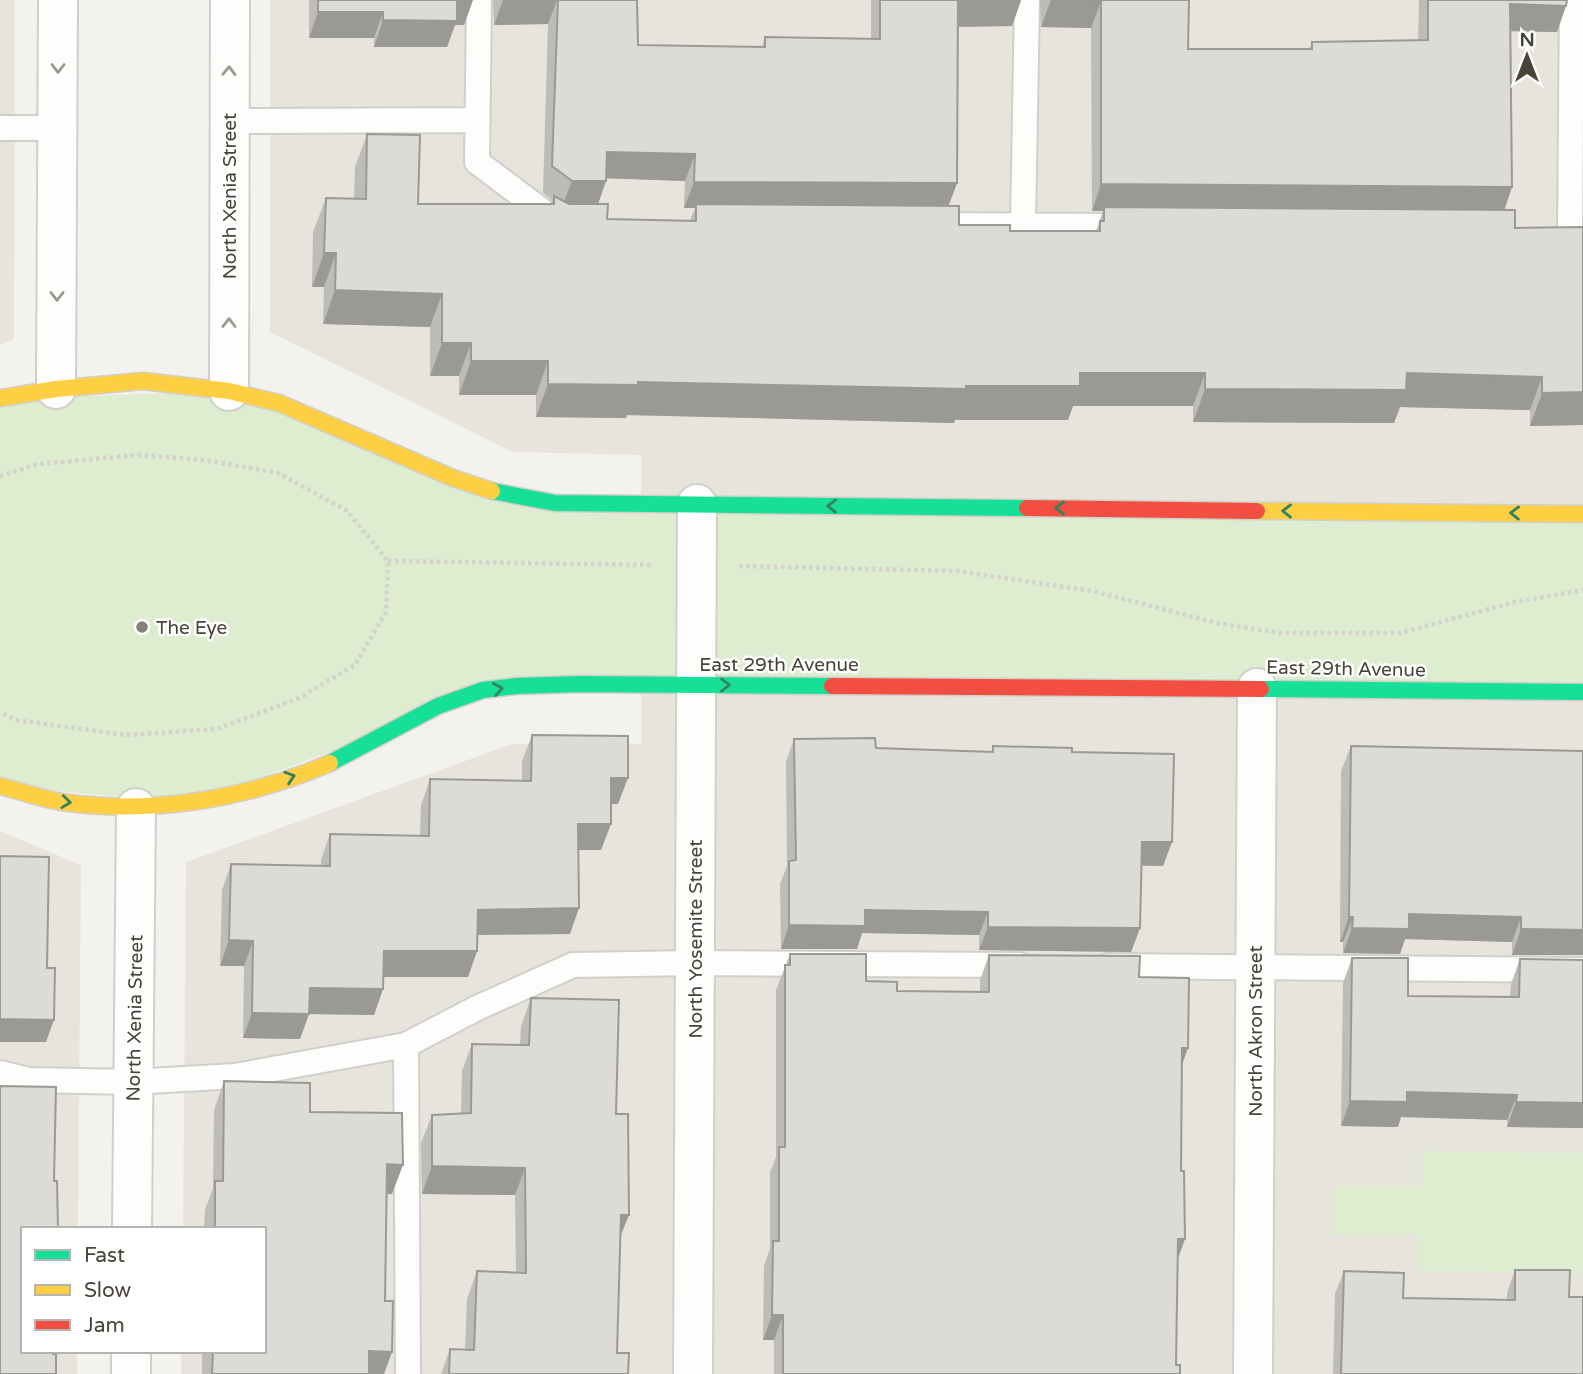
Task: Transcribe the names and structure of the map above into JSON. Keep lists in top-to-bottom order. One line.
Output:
{"streets":{"street":["North Xenia Street","East 29th Avenue","North Yosemite Street","North Akron Street"]},"crossings":[["North Xenia Street","East 29th Avenue"],["East 29th Avenue","North Yosemite Street"],["East 29th Avenue","North Akron Street"]],"one_way":["East 29th Avenue"],"places":["The Eye"],"legend":["Fast","Slow","Jam"],"north":"top"}
